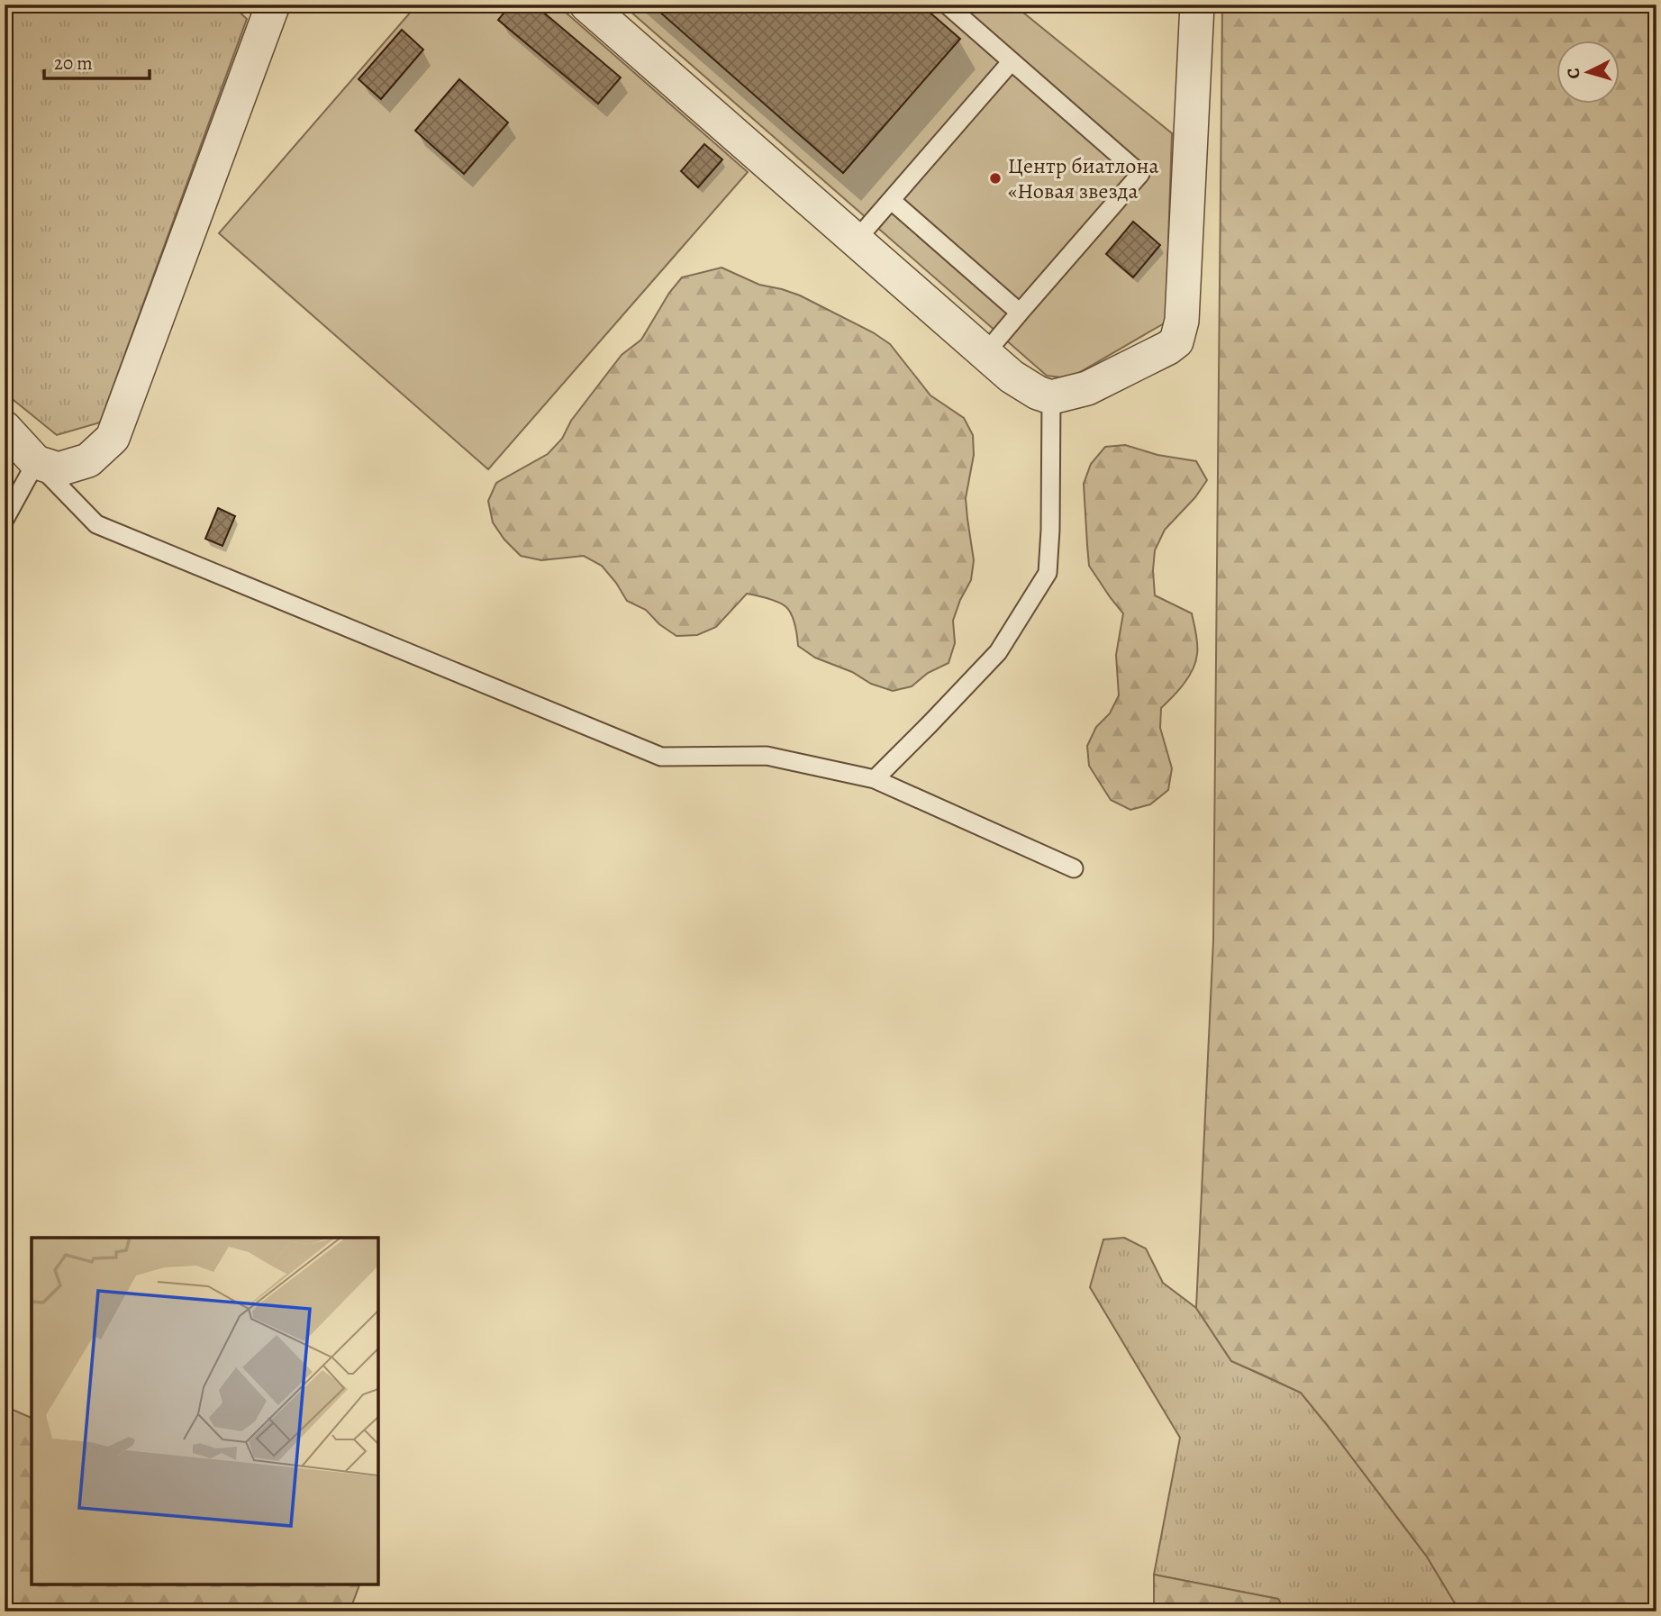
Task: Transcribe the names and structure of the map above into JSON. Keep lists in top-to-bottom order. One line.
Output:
{"places":["Центр биатлона «Новая звезда"],"scale_bar":"20 m","north":"left"}
